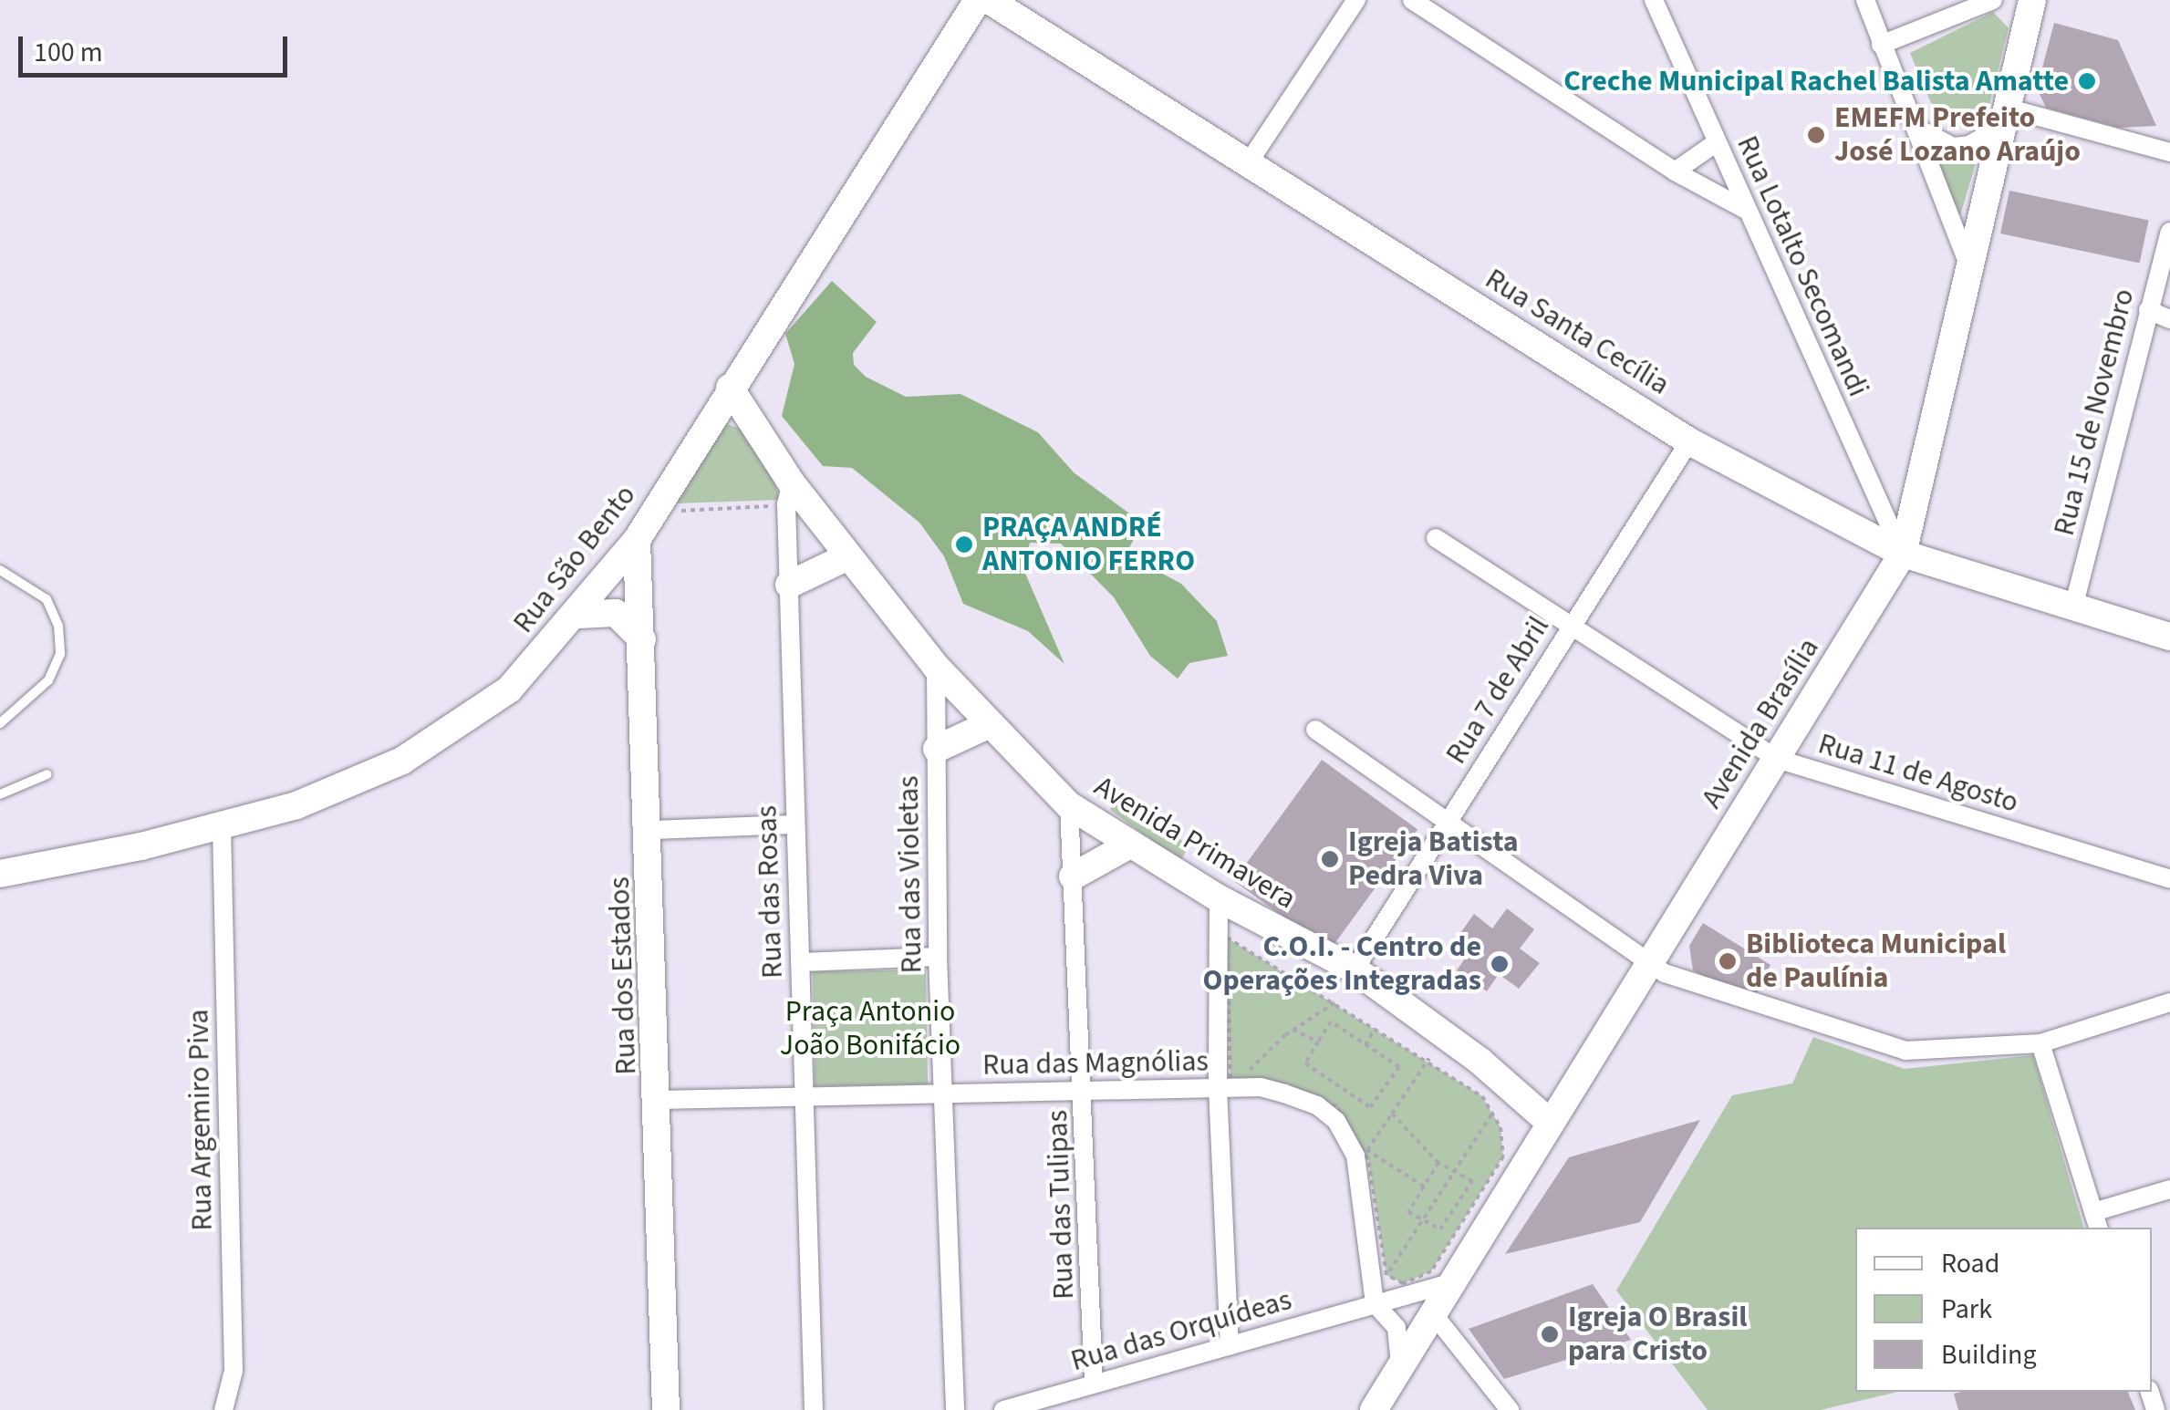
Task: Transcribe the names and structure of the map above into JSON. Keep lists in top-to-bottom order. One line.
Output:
{"streets":{"street":["Rua Lotalto Secomandi","Rua Santa Cecília","Rua 15 de Novembro","Rua São Bento","Rua 7 de Abril","Avenida Brasília","Rua 11 de Agosto","Avenida Primavera","Rua das Violetas","Rua das Rosas","Rua dos Estados","Rua das Magnólias","Rua Argemiro Piva","Rua das Tulipas","Rua das Orquídeas"]},"crossings":[["Rua Lotalto Secomandi","Rua Santa Cecília"],["Rua Lotalto Secomandi","Avenida Brasília"],["Rua Santa Cecília","Rua 15 de Novembro"],["Rua Santa Cecília","Rua 7 de Abril"],["Rua Santa Cecília","Avenida Brasília"],["Rua São Bento","Avenida Primavera"],["Rua São Bento","Rua dos Estados"],["Rua São Bento","Rua Argemiro Piva"],["Rua 7 de Abril","Rua 11 de Agosto"],["Rua 7 de Abril","Avenida Primavera"],["Avenida Brasília","Rua 11 de Agosto"],["Avenida Brasília","Avenida Primavera"],["Avenida Brasília","Rua das Orquídeas"],["Avenida Primavera","Rua das Violetas"],["Avenida Primavera","Rua das Rosas"],["Avenida Primavera","Rua das Tulipas"],["Rua das Violetas","Rua das Magnólias"],["Rua das Rosas","Rua das Magnólias"],["Rua dos Estados","Rua das Magnólias"],["Rua das Magnólias","Rua das Tulipas"],["Rua das Magnólias","Rua das Orquídeas"],["Rua das Tulipas","Rua das Orquídeas"]],"parks":["Praça Antonio João Bonifácio"],"places":["Creche Municipal Rachel Balista Amatte","EMEFM Prefeito José Lozano Araújo","PRAÇA ANDRÉ ANTONIO FERRO","Igreja Batista Pedra Viva","Biblioteca Municipal de Paulínia","C.O.I. - Centro de Operações Integradas","Igreja O Brasil para Cristo"],"legend":["Road","Park","Building"],"scale_bar":"100 m"}
